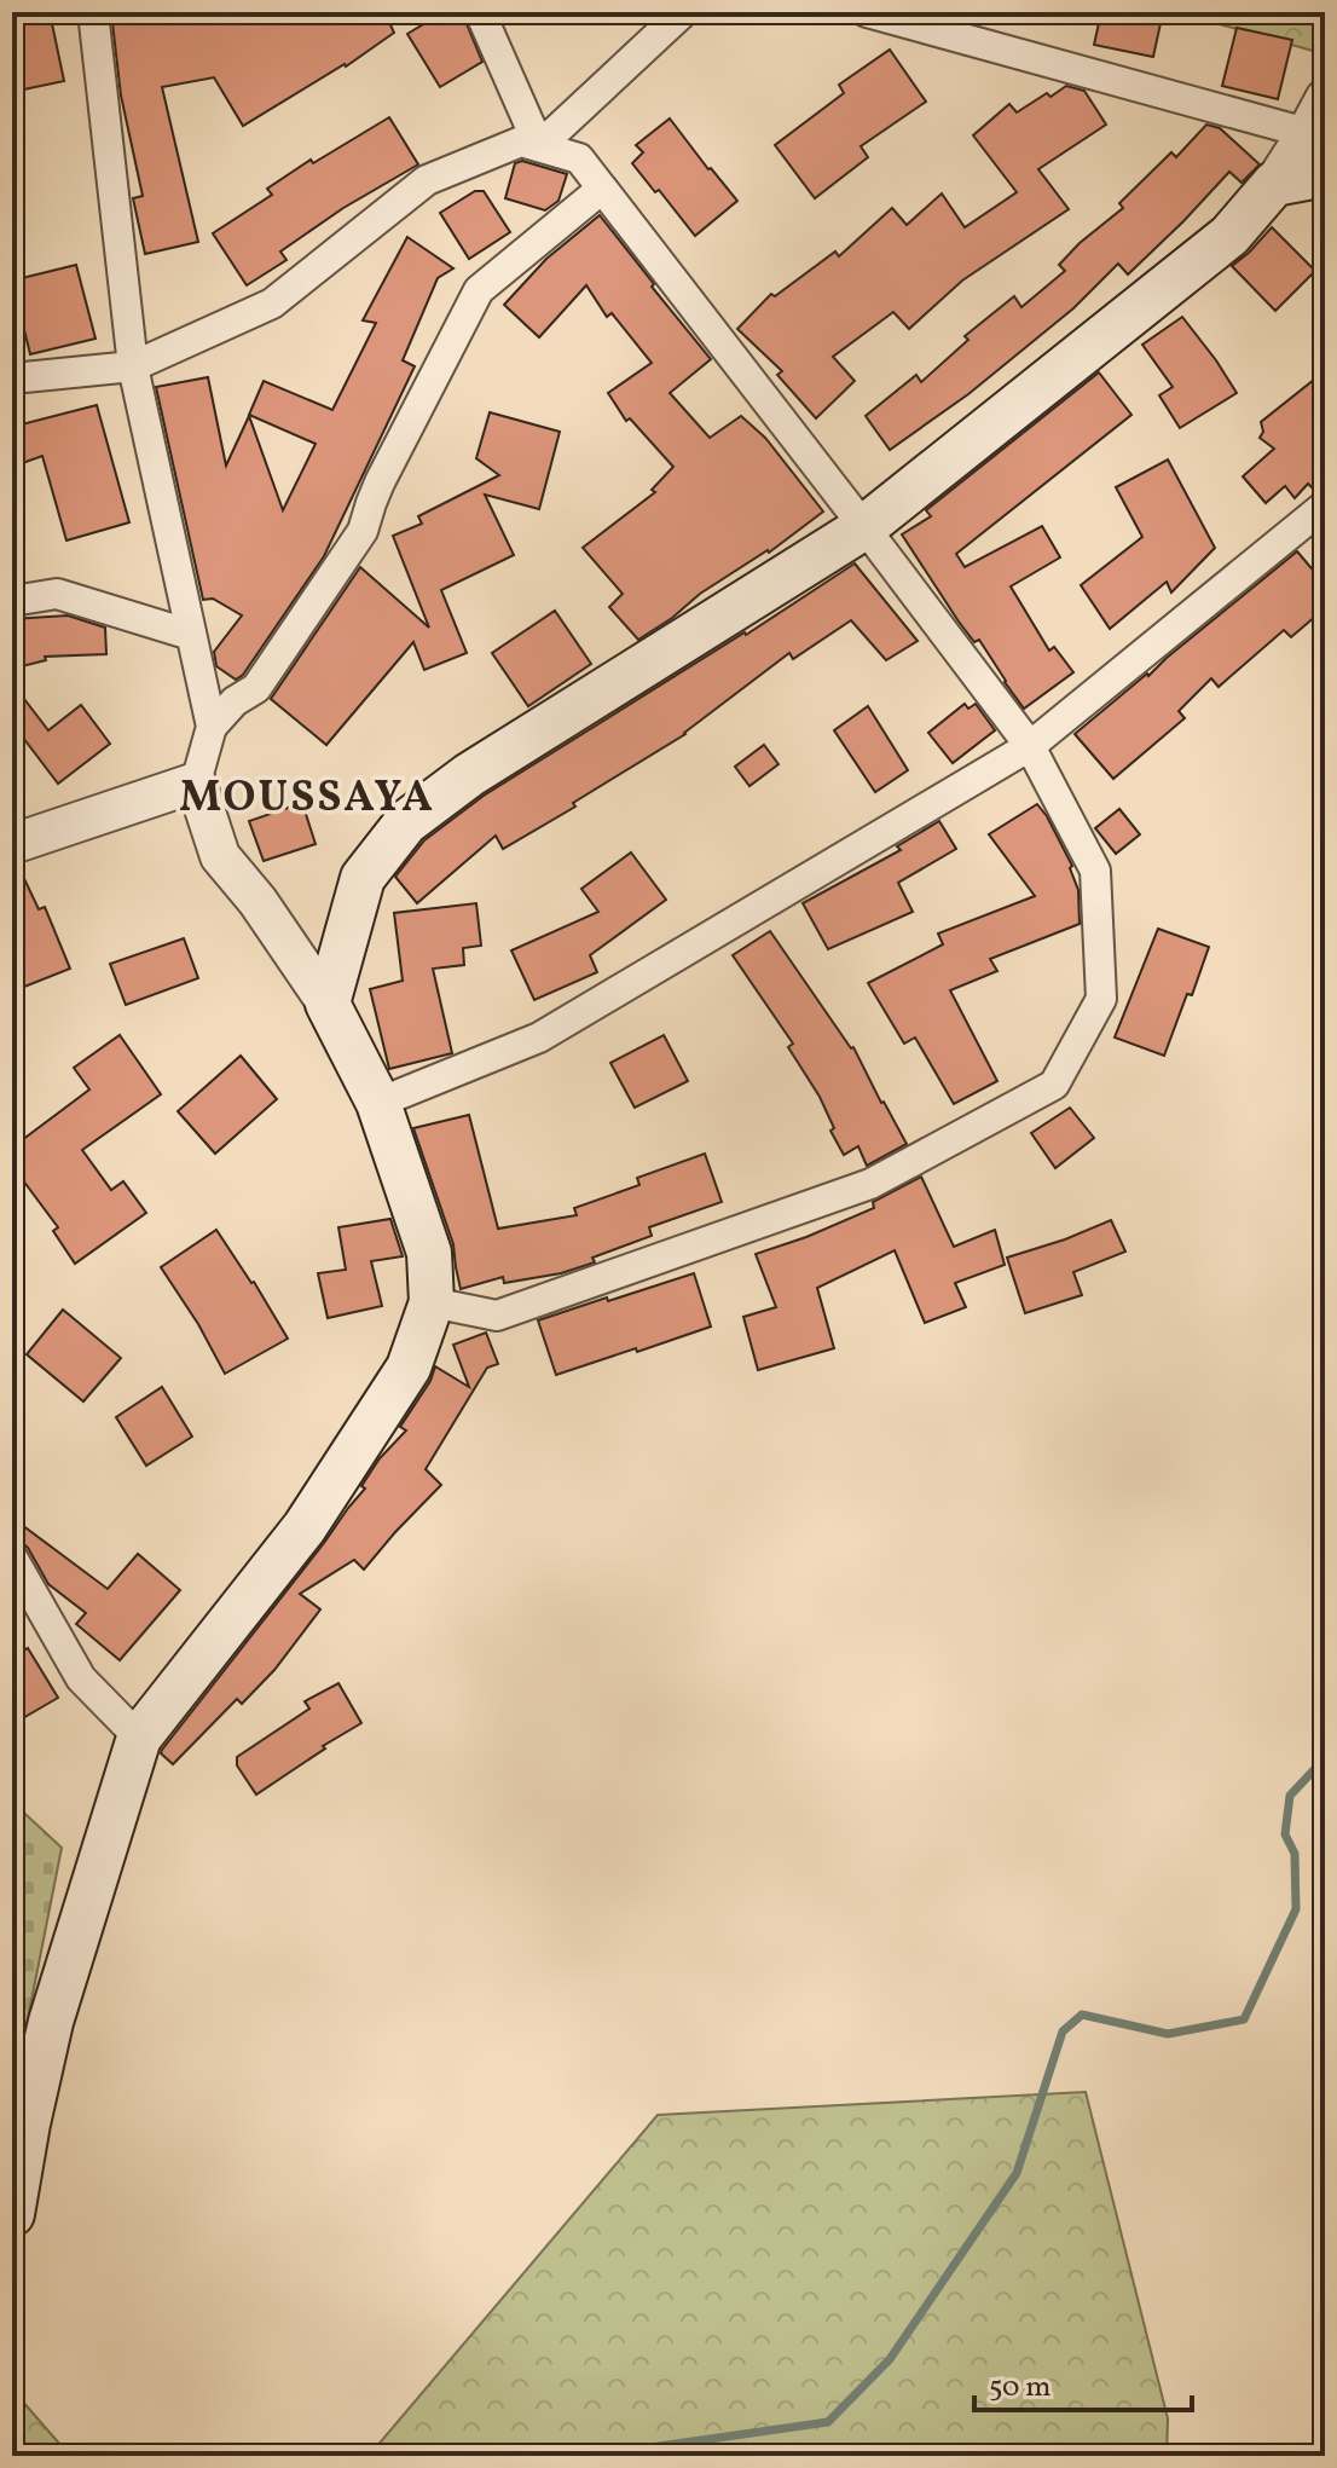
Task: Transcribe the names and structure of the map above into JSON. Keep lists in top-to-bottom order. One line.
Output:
{"districts":["MOUSSAYA"],"scale_bar":"50 m"}
